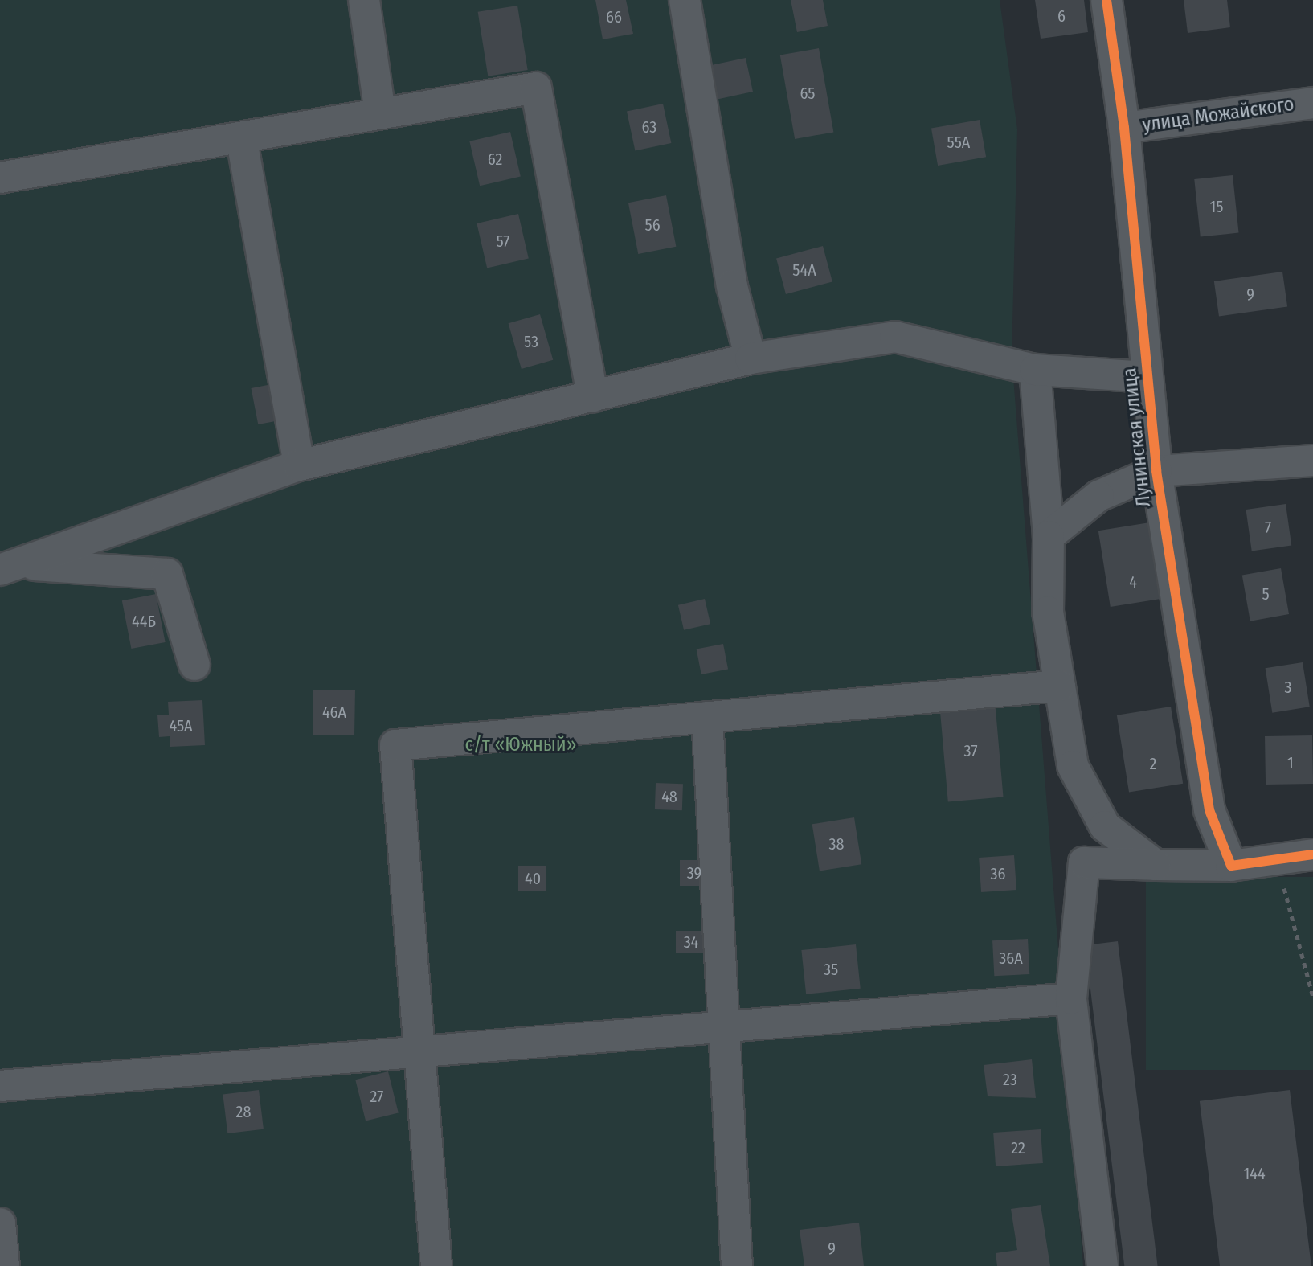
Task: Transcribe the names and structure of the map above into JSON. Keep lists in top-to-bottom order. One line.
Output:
{"streets":{"street":["улица Можайского","Лунинская улица"]},"crossings":[["улица Можайского","Лунинская улица"]],"parks":["с/т «Южный»"],"house_numbers":["6","66","65","63","55А","62","15","56","57","54А","9","53","7","4","5","44Б","3","46А","45А","37","1","2","48","38","39","36","40","34","36А","35","23","27","28","22","144","9"]}
